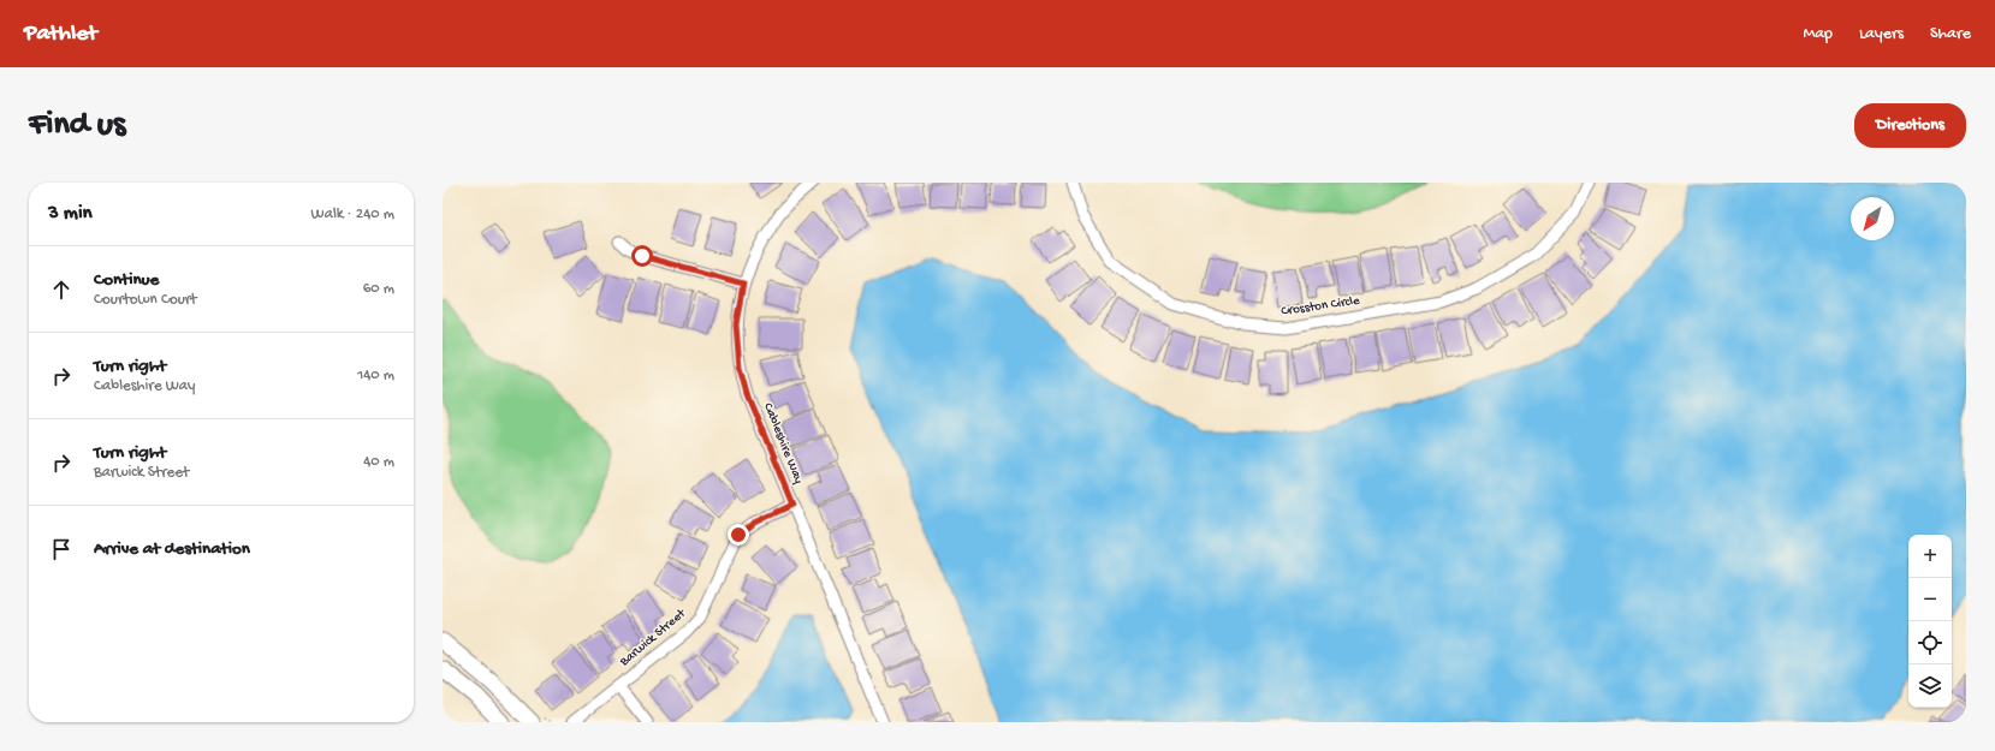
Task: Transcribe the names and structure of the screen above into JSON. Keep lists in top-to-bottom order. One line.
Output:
{"streets":{"street":["Crosston Circle","Cableshire Way","Barwick Street"]},"crossings":[["Cableshire Way","Barwick Street"]],"north":"bottom left","page":{"header":"Pathlet","nav":["Map","Layers","Share"],"buttons":"Directions","title":"Find us","heading":["3 min","Walk · 240 m"],"list":[["Continue","Courtown Court","60 m"],["Turn right","Cableshire Way","140 m"],["Turn right","Barwick Street","40 m"],"Arrive at destination"],"map_buttons":["+","−"]}}
